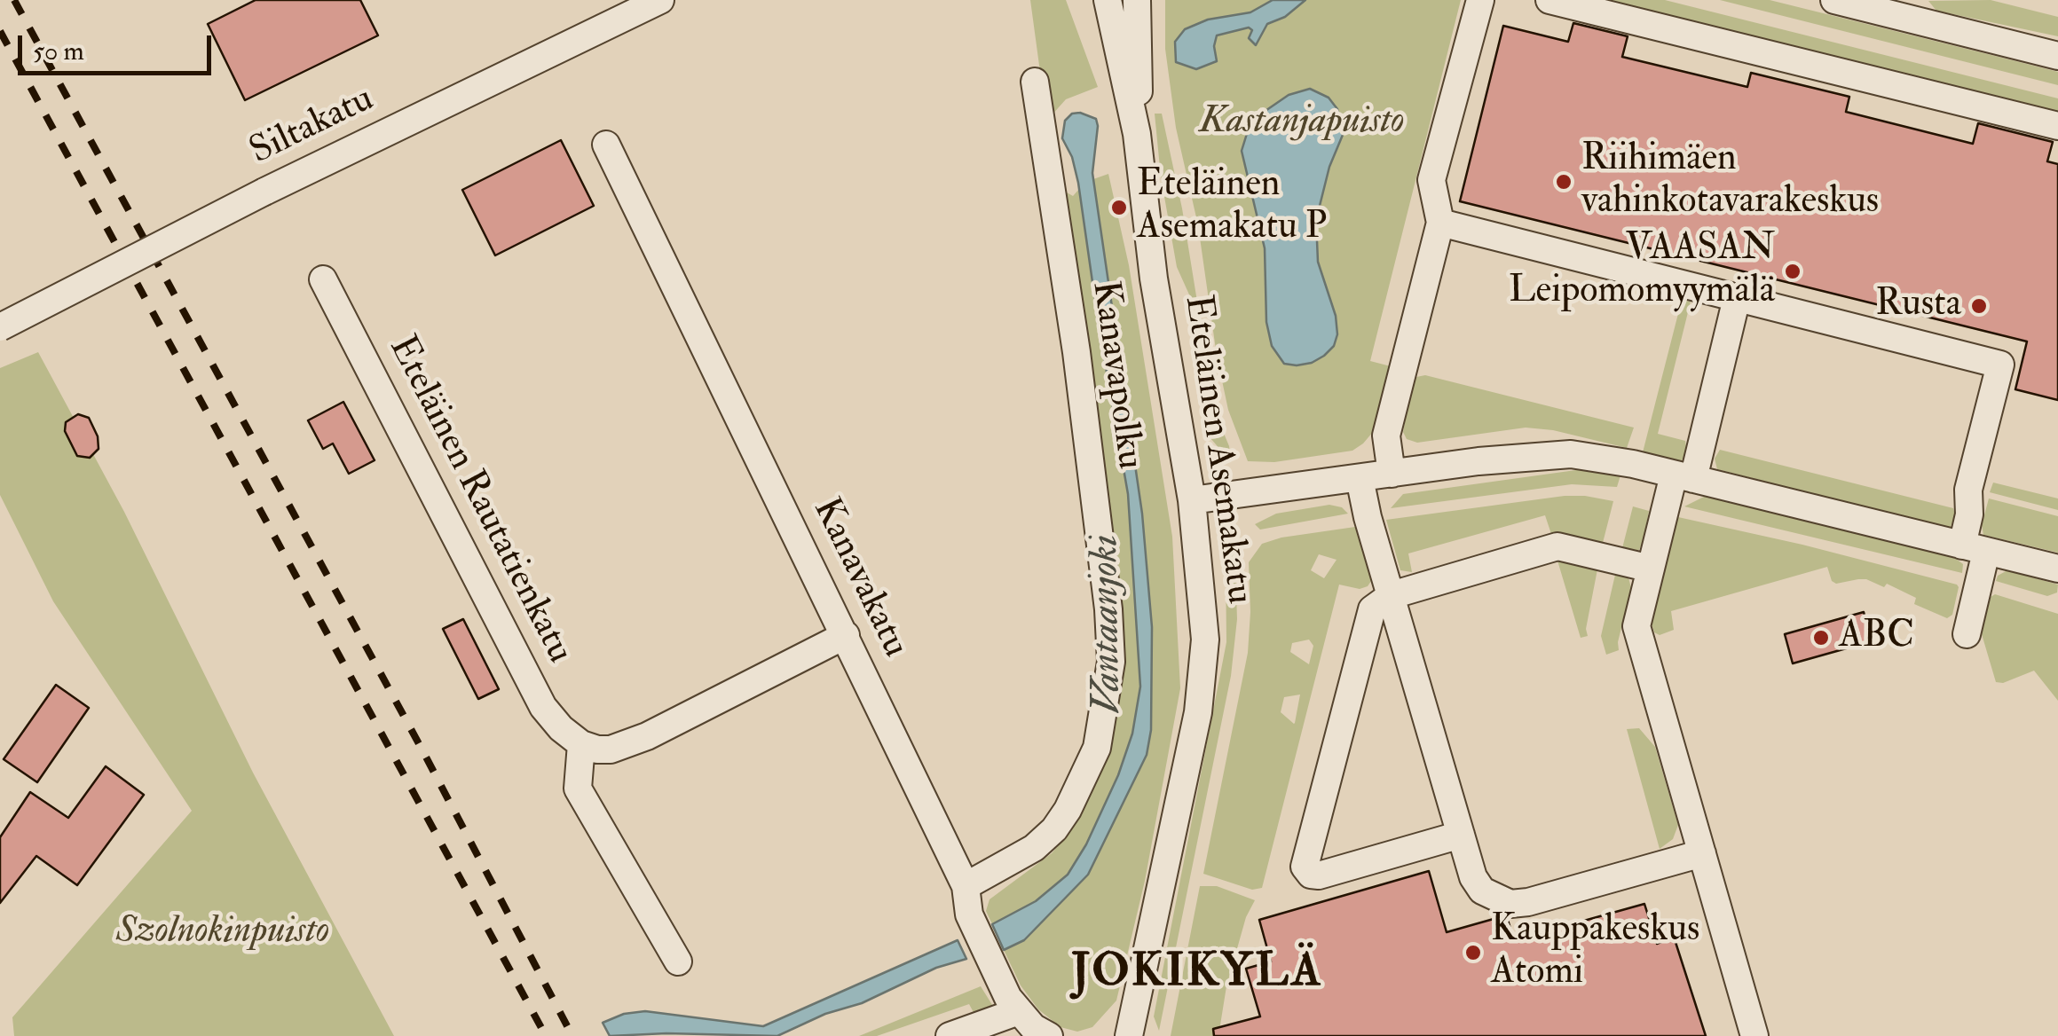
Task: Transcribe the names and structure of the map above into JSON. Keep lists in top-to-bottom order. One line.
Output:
{"streets":{"street":["Siltakatu","Kanavapolku","Eteläinen Asemakatu","Eteläinen Rautatienkatu","Kanavakatu"]},"crossings":[["Kanavapolku","Kanavakatu"]],"districts":["JOKIKYLÄ"],"water":["Vantaanjoki"],"parks":["Kastanjapuisto","Szolnokinpuisto"],"places":["Riihimäen vahinkotavarakeskus","Eteläinen Asemakatu P","VAASAN Leipomomyymälä","Rusta","ABC","Kauppakeskus Atomi"],"scale_bar":"50 m"}
